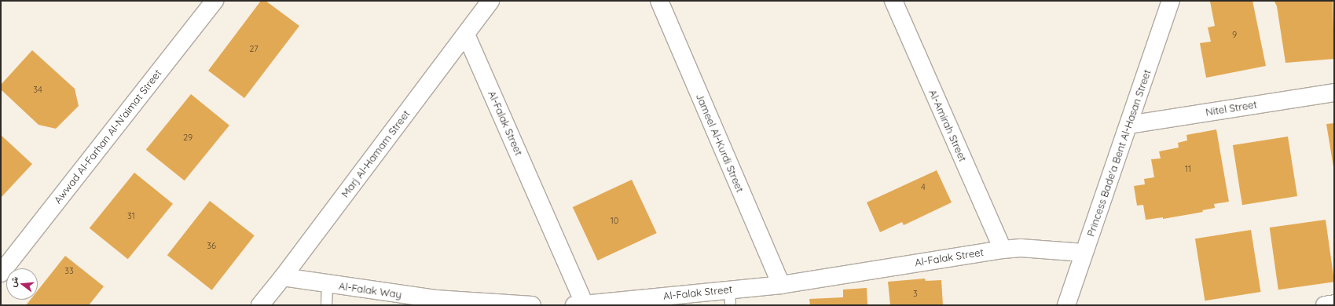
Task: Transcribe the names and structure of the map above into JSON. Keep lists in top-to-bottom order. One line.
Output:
{"streets":{"street":["Nitel Street","Al-Falak Street","Al-Amirah Street","Awwad Al-Farhan Al-N'aimat Street","Jameel Al-Kurdi Street","Princess Bade'a Bent Al-Hasan Street","Marj Al-Hamam Street","Al-Falak Way"]},"crossings":[["Nitel Street","Princess Bade'a Bent Al-Hasan Street"],["Al-Falak Street","Al-Amirah Street"],["Al-Falak Street","Jameel Al-Kurdi Street"],["Al-Falak Street","Princess Bade'a Bent Al-Hasan Street"],["Al-Falak Street","Marj Al-Hamam Street"],["Marj Al-Hamam Street","Al-Falak Way"]],"house_numbers":["9","27","34","29","11","4","31","10","36","33","3"],"north":"left"}
